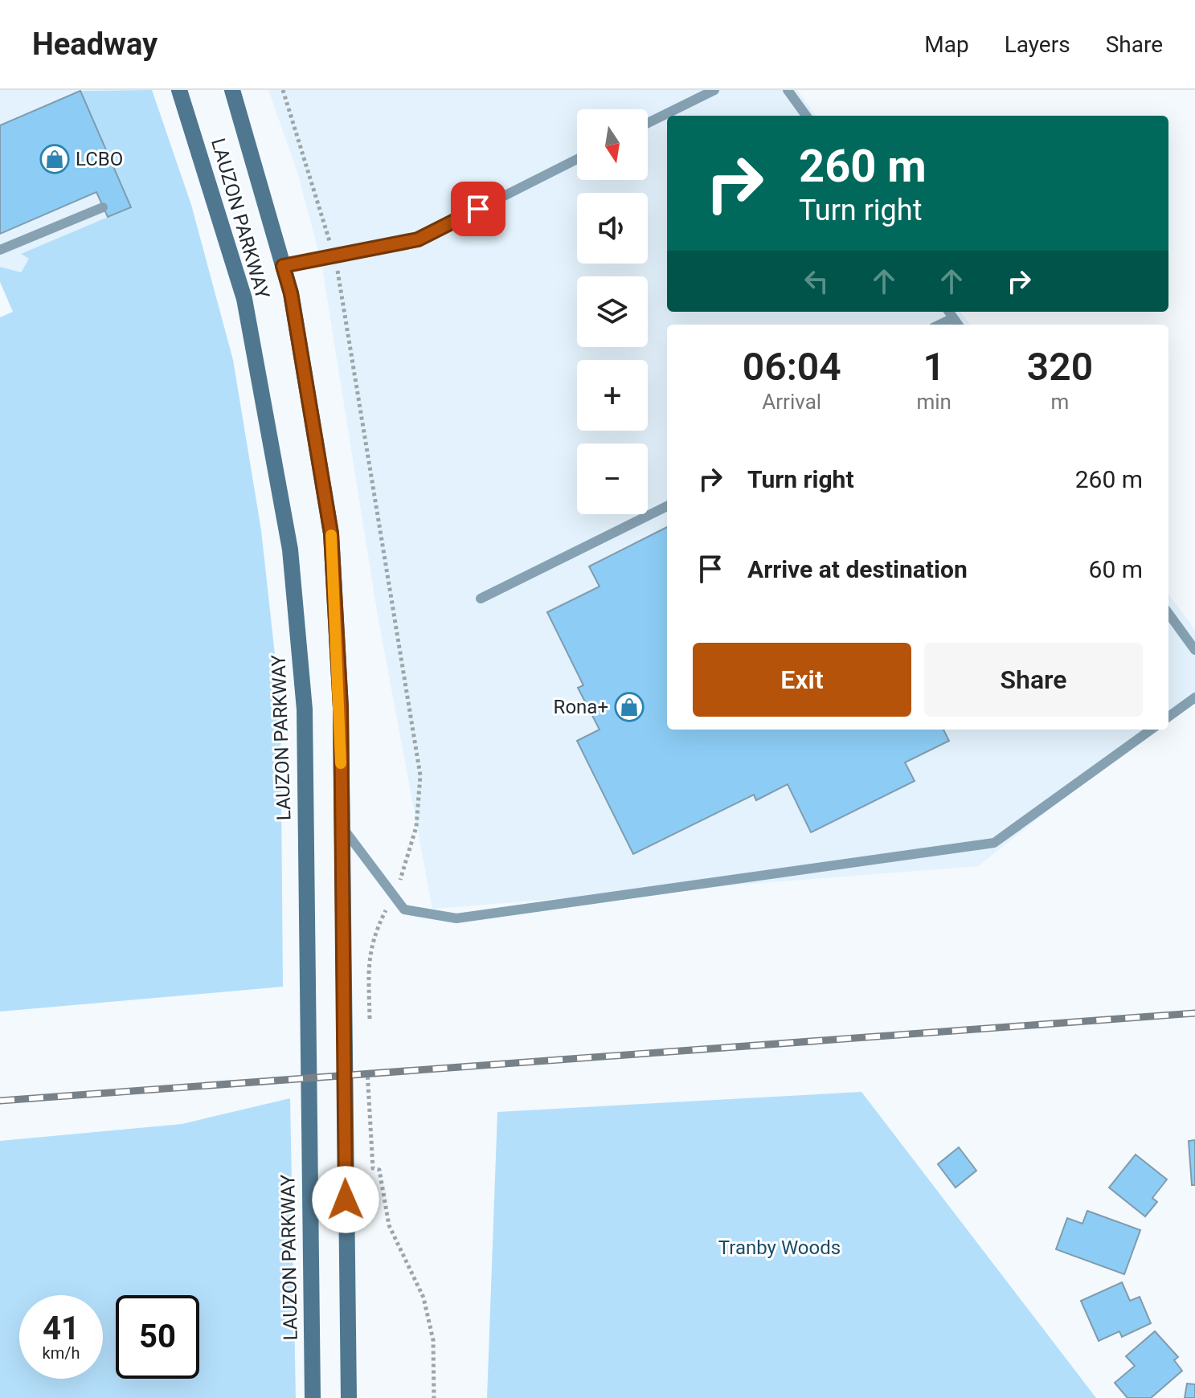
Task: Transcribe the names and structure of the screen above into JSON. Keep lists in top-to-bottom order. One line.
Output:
{"streets":{"main road":["LAUZON PARKWAY"]},"parks":["Tranby Woods"],"places":{"shop":["LCBO","Rona+"]},"north":"bottom","page":{"header":"Headway","nav":["Map","Layers","Share"],"map_buttons":["+","−"],"turn":["260 m","Turn right"],"eta":["06:04","Arrival","1","min","320","m"],"list":[{"name":"Turn right","value":"260 m"},{"name":"Arrive at destination","value":"60 m"}],"buttons":["Exit","Share"],"speed":"41 km/h","limit":"50"}}
